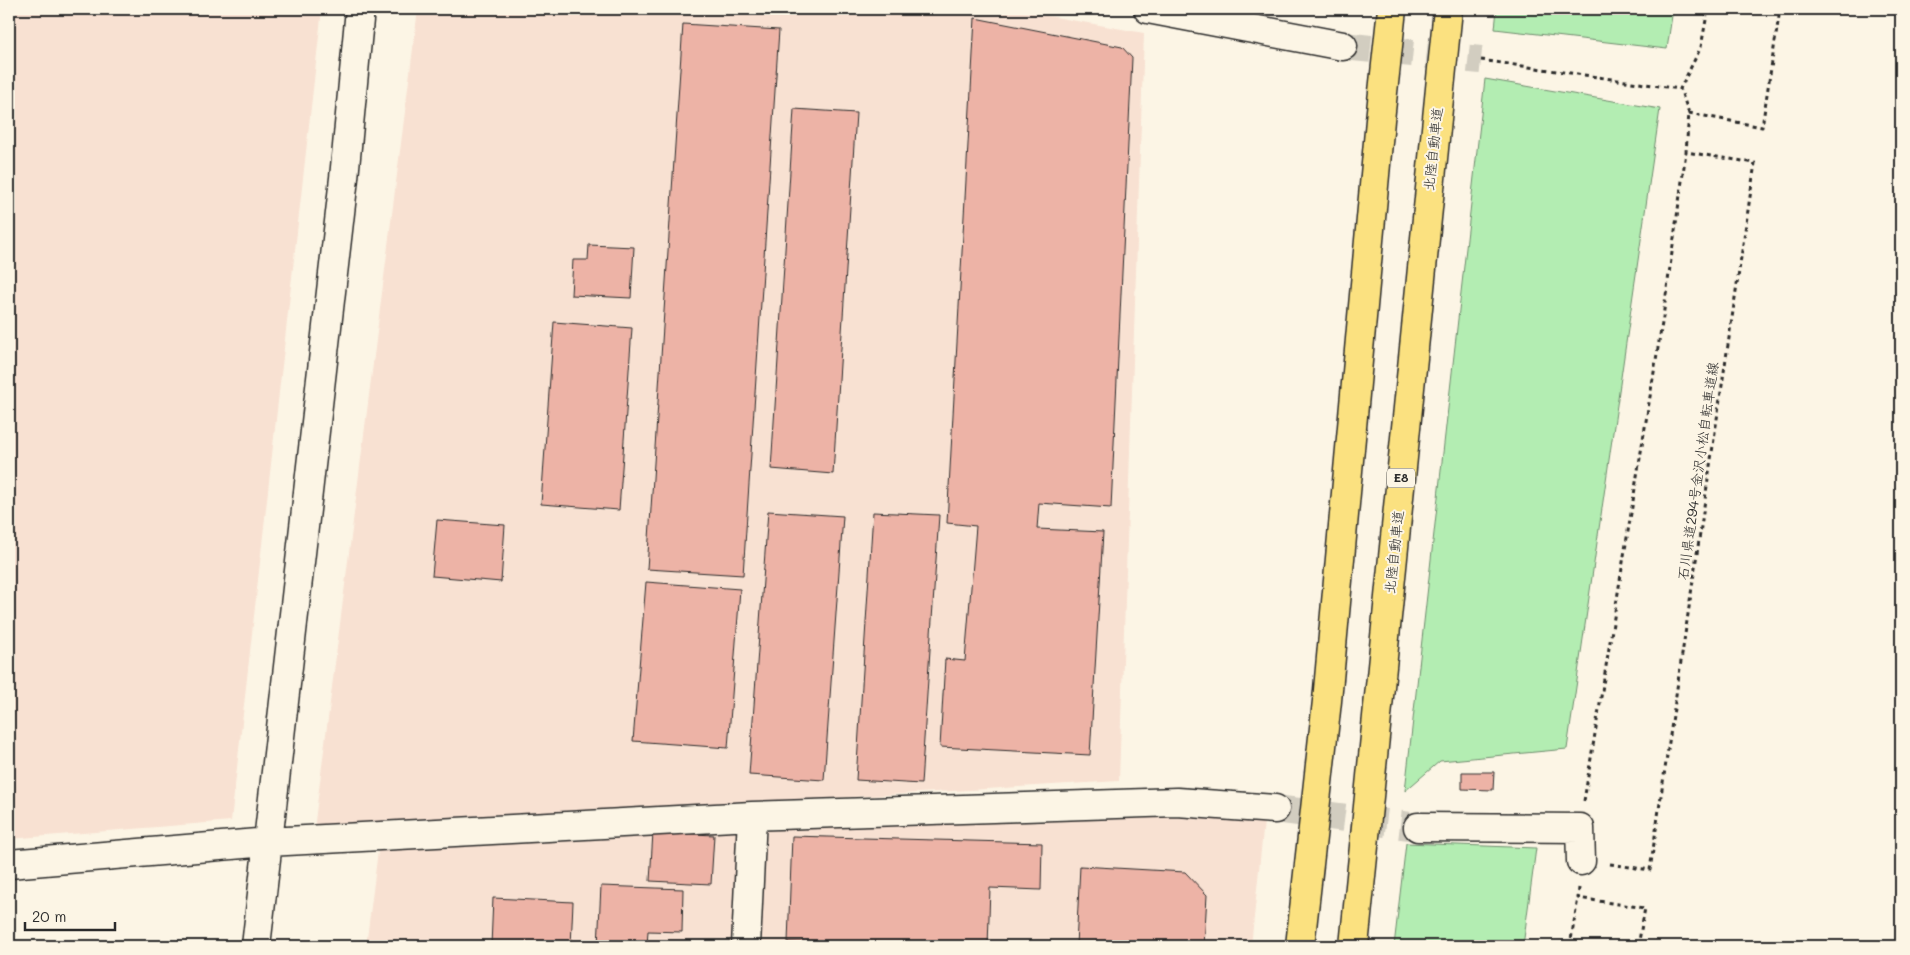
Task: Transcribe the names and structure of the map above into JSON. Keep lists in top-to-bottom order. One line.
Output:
{"streets":{"highway":["北陸自動車道","E8"],"path":["石川県道294号金沢小松自転車道線"]},"scale_bar":"20 m"}
